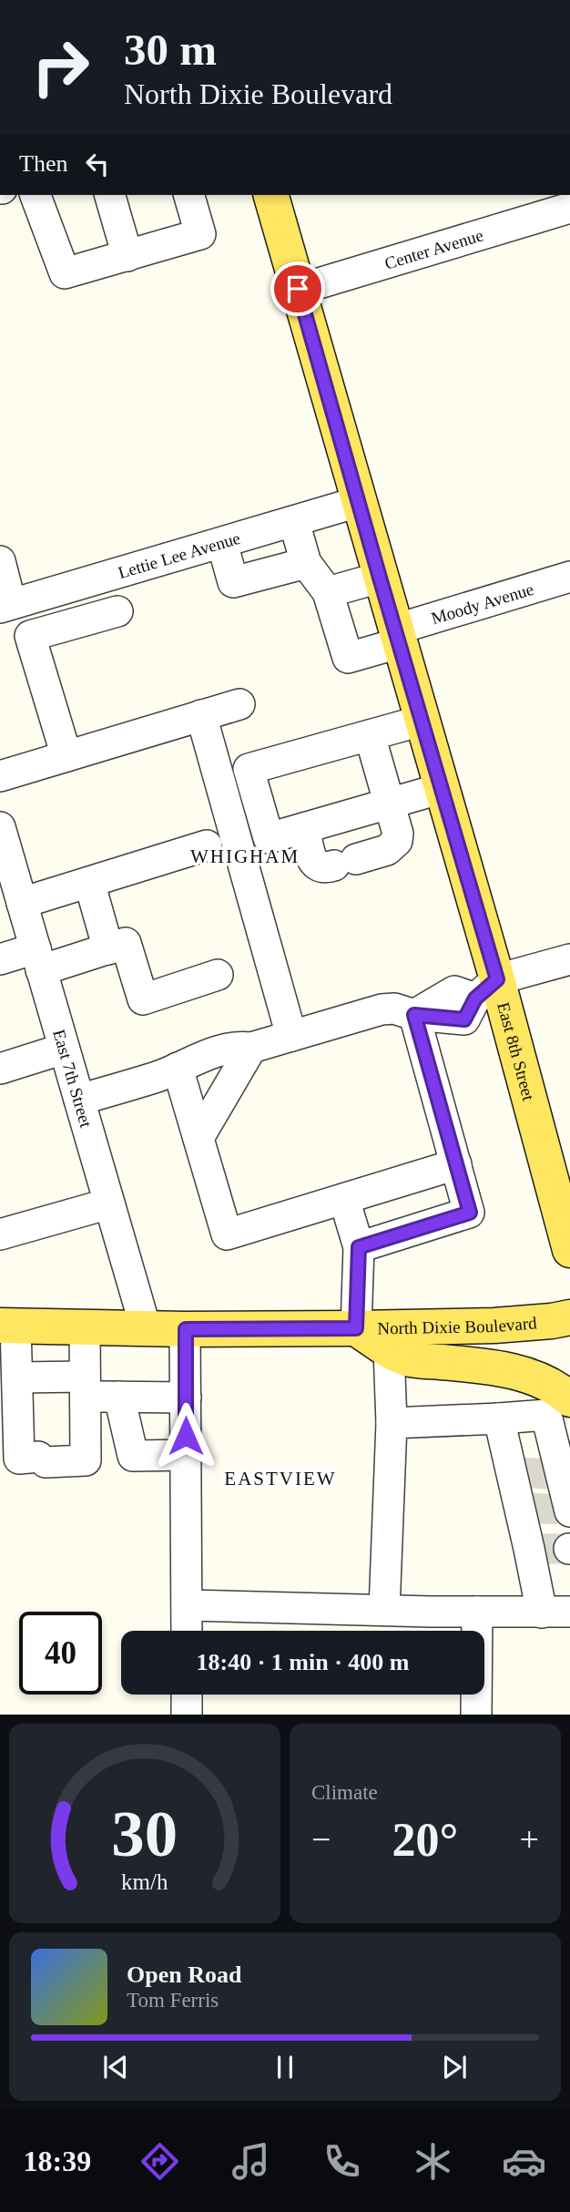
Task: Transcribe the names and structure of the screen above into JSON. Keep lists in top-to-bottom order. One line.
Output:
{"streets":{"main road":["East 8th Street","North Dixie Boulevard"],"street":["Center Avenue","Lettie Lee Avenue","Moody Avenue","East 7th Street"]},"crossings":[["Center Avenue","East 8th Street"],["Lettie Lee Avenue","East 8th Street"],["Moody Avenue","East 8th Street"],["East 7th Street","North Dixie Boulevard"]],"districts":["WHIGHAM","EASTVIEW"],"page":{"turn":["30 m","North Dixie Boulevard"],"then":"Then","limit":"40","trip":"18:40 · 1 min · 400 m","tile":"Climate","heat":["−","20°","+"],"song":["Open Road","Tom Ferris"],"tabs":"18:39","gauge":["30","km/h"]}}
